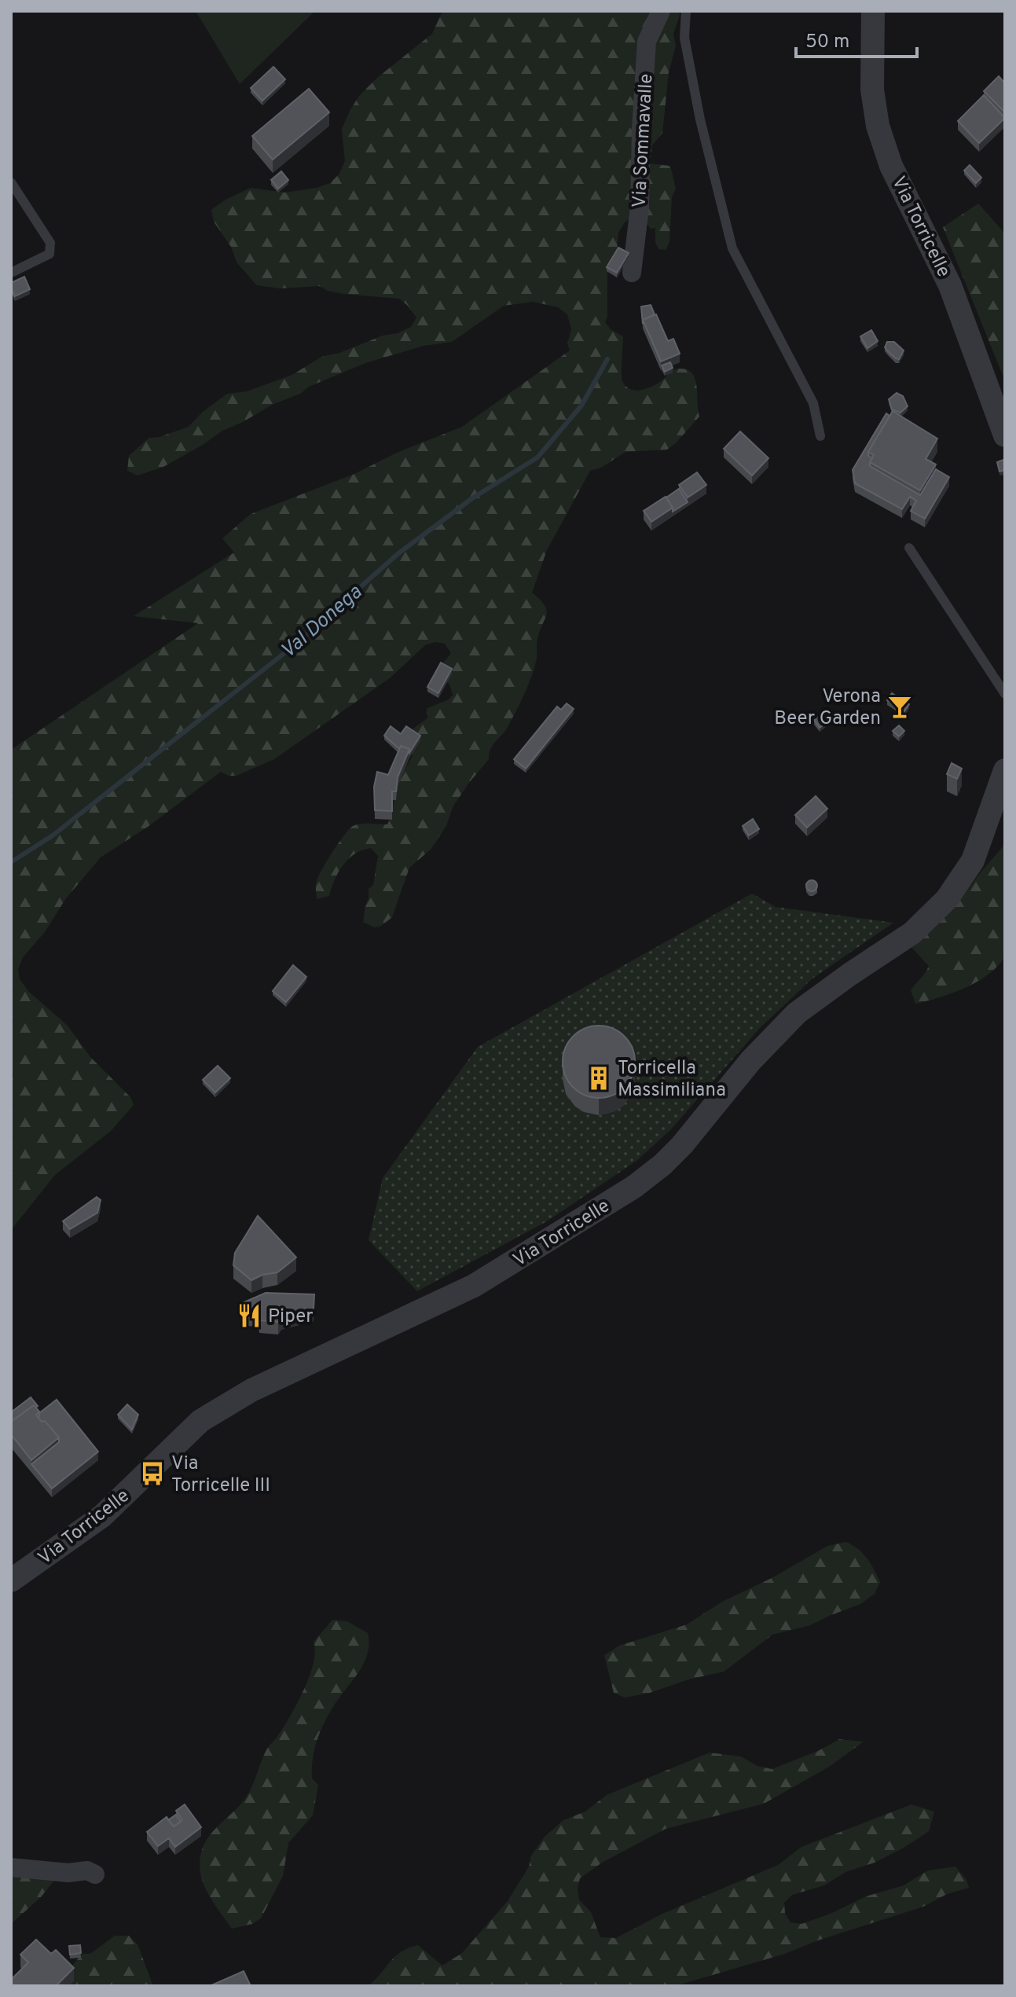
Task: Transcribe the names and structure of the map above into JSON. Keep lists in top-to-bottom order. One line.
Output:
{"streets":{"street":["Via Sommavalle","Via Torricelle"]},"water":["Val Donega"],"places":{"bar":["Verona Beer Garden"],"building":["Torricella Massimiliana"],"restaurant":["Piper"],"bus stop":["Via Torricelle III"]},"scale_bar":"50 m"}
